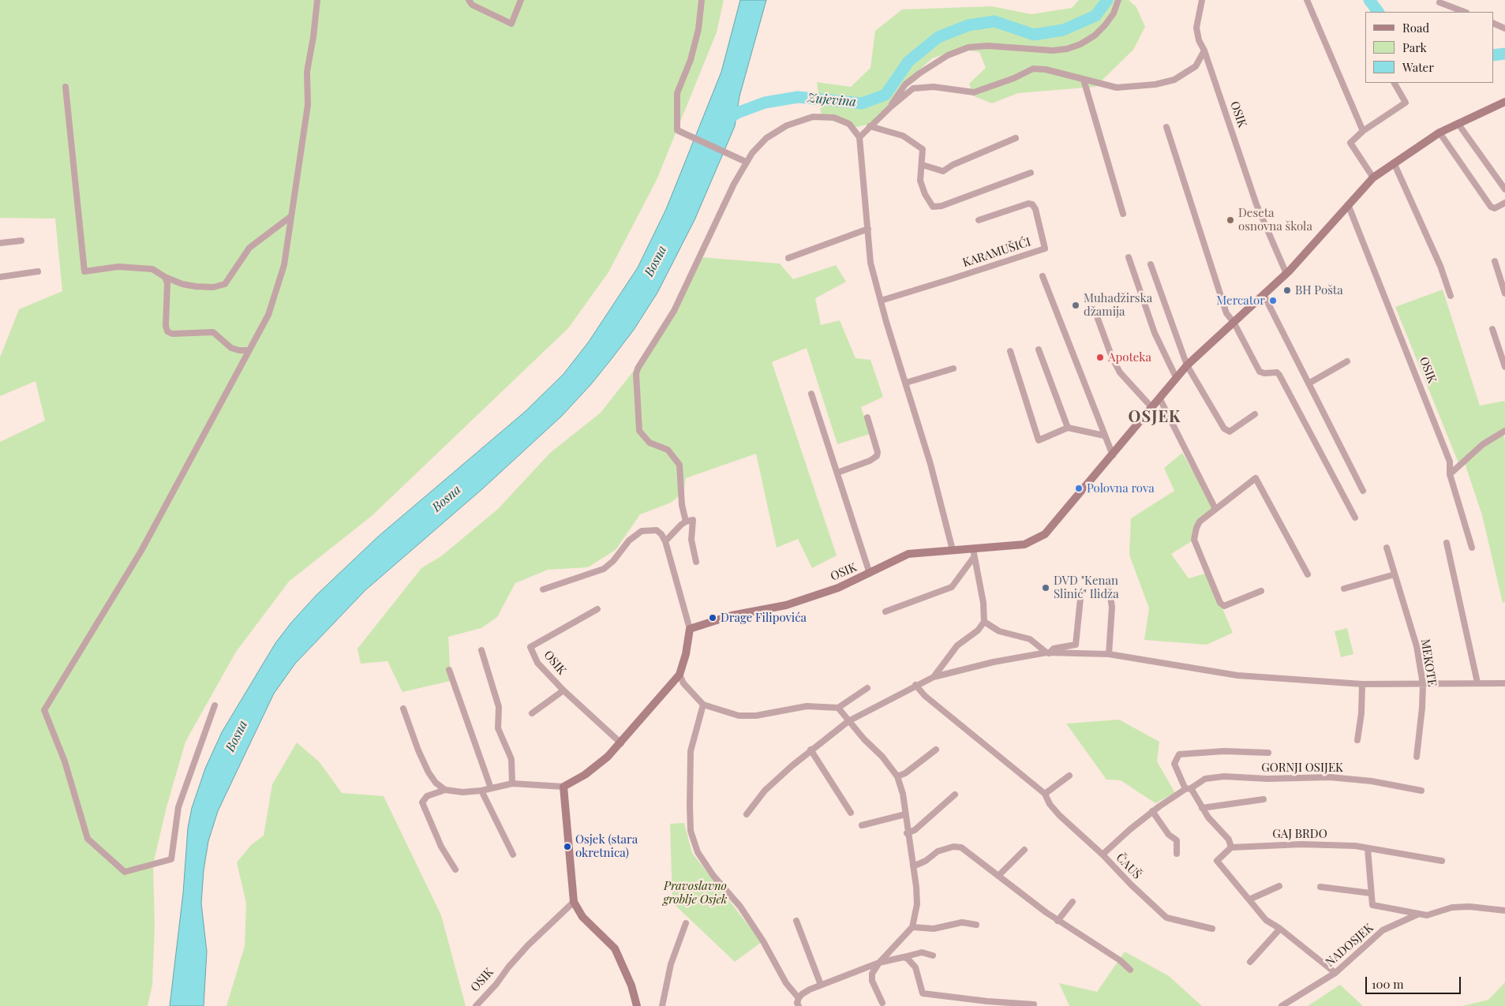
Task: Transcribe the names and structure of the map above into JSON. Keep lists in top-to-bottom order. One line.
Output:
{"streets":{"main road":["OSIK"],"street":["KARAMUŠIĆI","MEKOTE","GORNJI OSIJEK","GAJ BRDO","ČAUŠ","NADOSJEK"]},"crossings":[["GORNJI OSIJEK","ČAUŠ"]],"districts":["OSJEK"],"water":["Zujevina","Bosna"],"parks":["Pravoslavno groblje Osjek"],"places":["Deseta osnovna škola","BH Pošta","Mercator","Muhadžirska džamija","Apoteka","Polovna rova","DVD \"Kenan Slinić\" Ilidža","Drage Filipovića","Osjek (stara okretnica)"],"legend":["Road","Park","Water"],"scale_bar":"100 m"}
